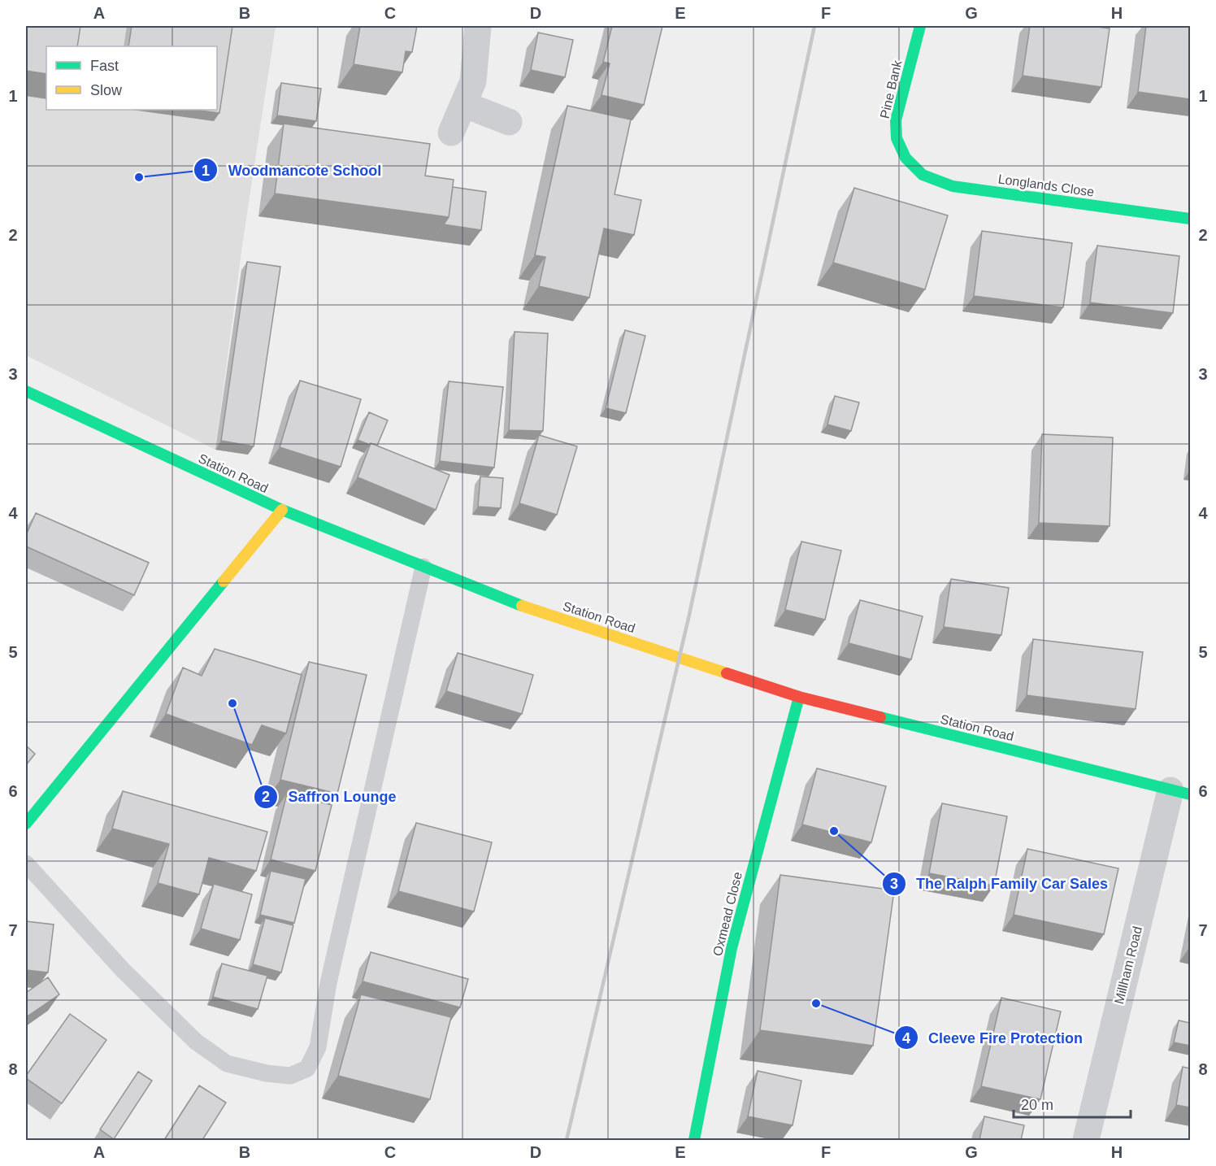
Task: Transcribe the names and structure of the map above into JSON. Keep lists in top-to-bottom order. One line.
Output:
{"streets":{"street":["Pine Bank","Longlands Close","Station Road","Oxmead Close","Millham Road"]},"crossings":[["Pine Bank","Longlands Close"],["Station Road","Oxmead Close"],["Station Road","Millham Road"]],"places":["Woodmancote School","Saffron Lounge","The Ralph Family Car Sales","Cleeve Fire Protection"],"legend":["Fast","Slow"],"scale_bar":"20 m","grid":{"columns":["A","B","C","D","E","F","G","H"],"rows":["1","2","3","4","5","6","7","8"]}}
